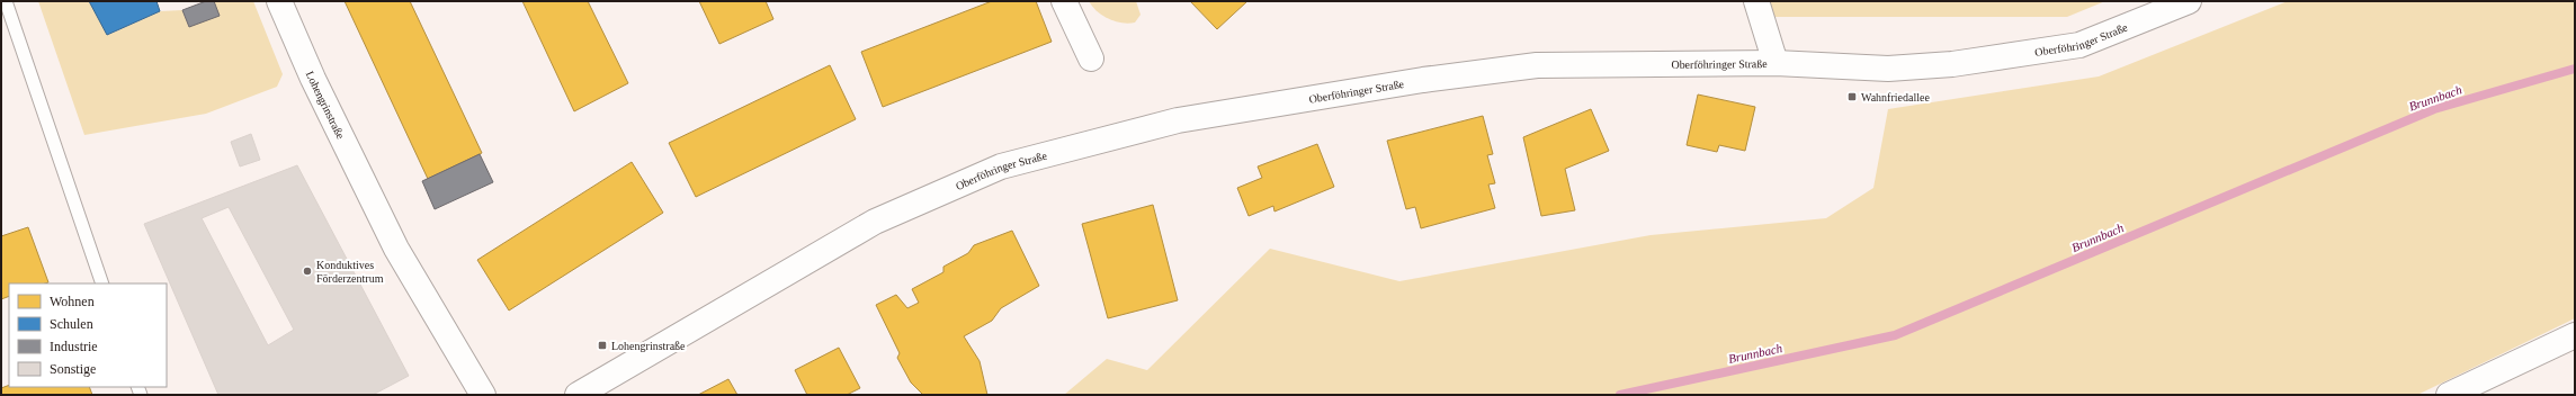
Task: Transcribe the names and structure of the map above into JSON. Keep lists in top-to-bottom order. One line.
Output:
{"streets":{"main road":["Oberföhringer Straße","Lohengrinstraße"]},"water":["Brunnbach"],"places":{"transit":["Wahnfriedallee","Lohengrinstraße"],"other":["Konduktives Förderzentrum"]},"legend":["Wohnen","Schulen","Industrie","Sonstige"]}
